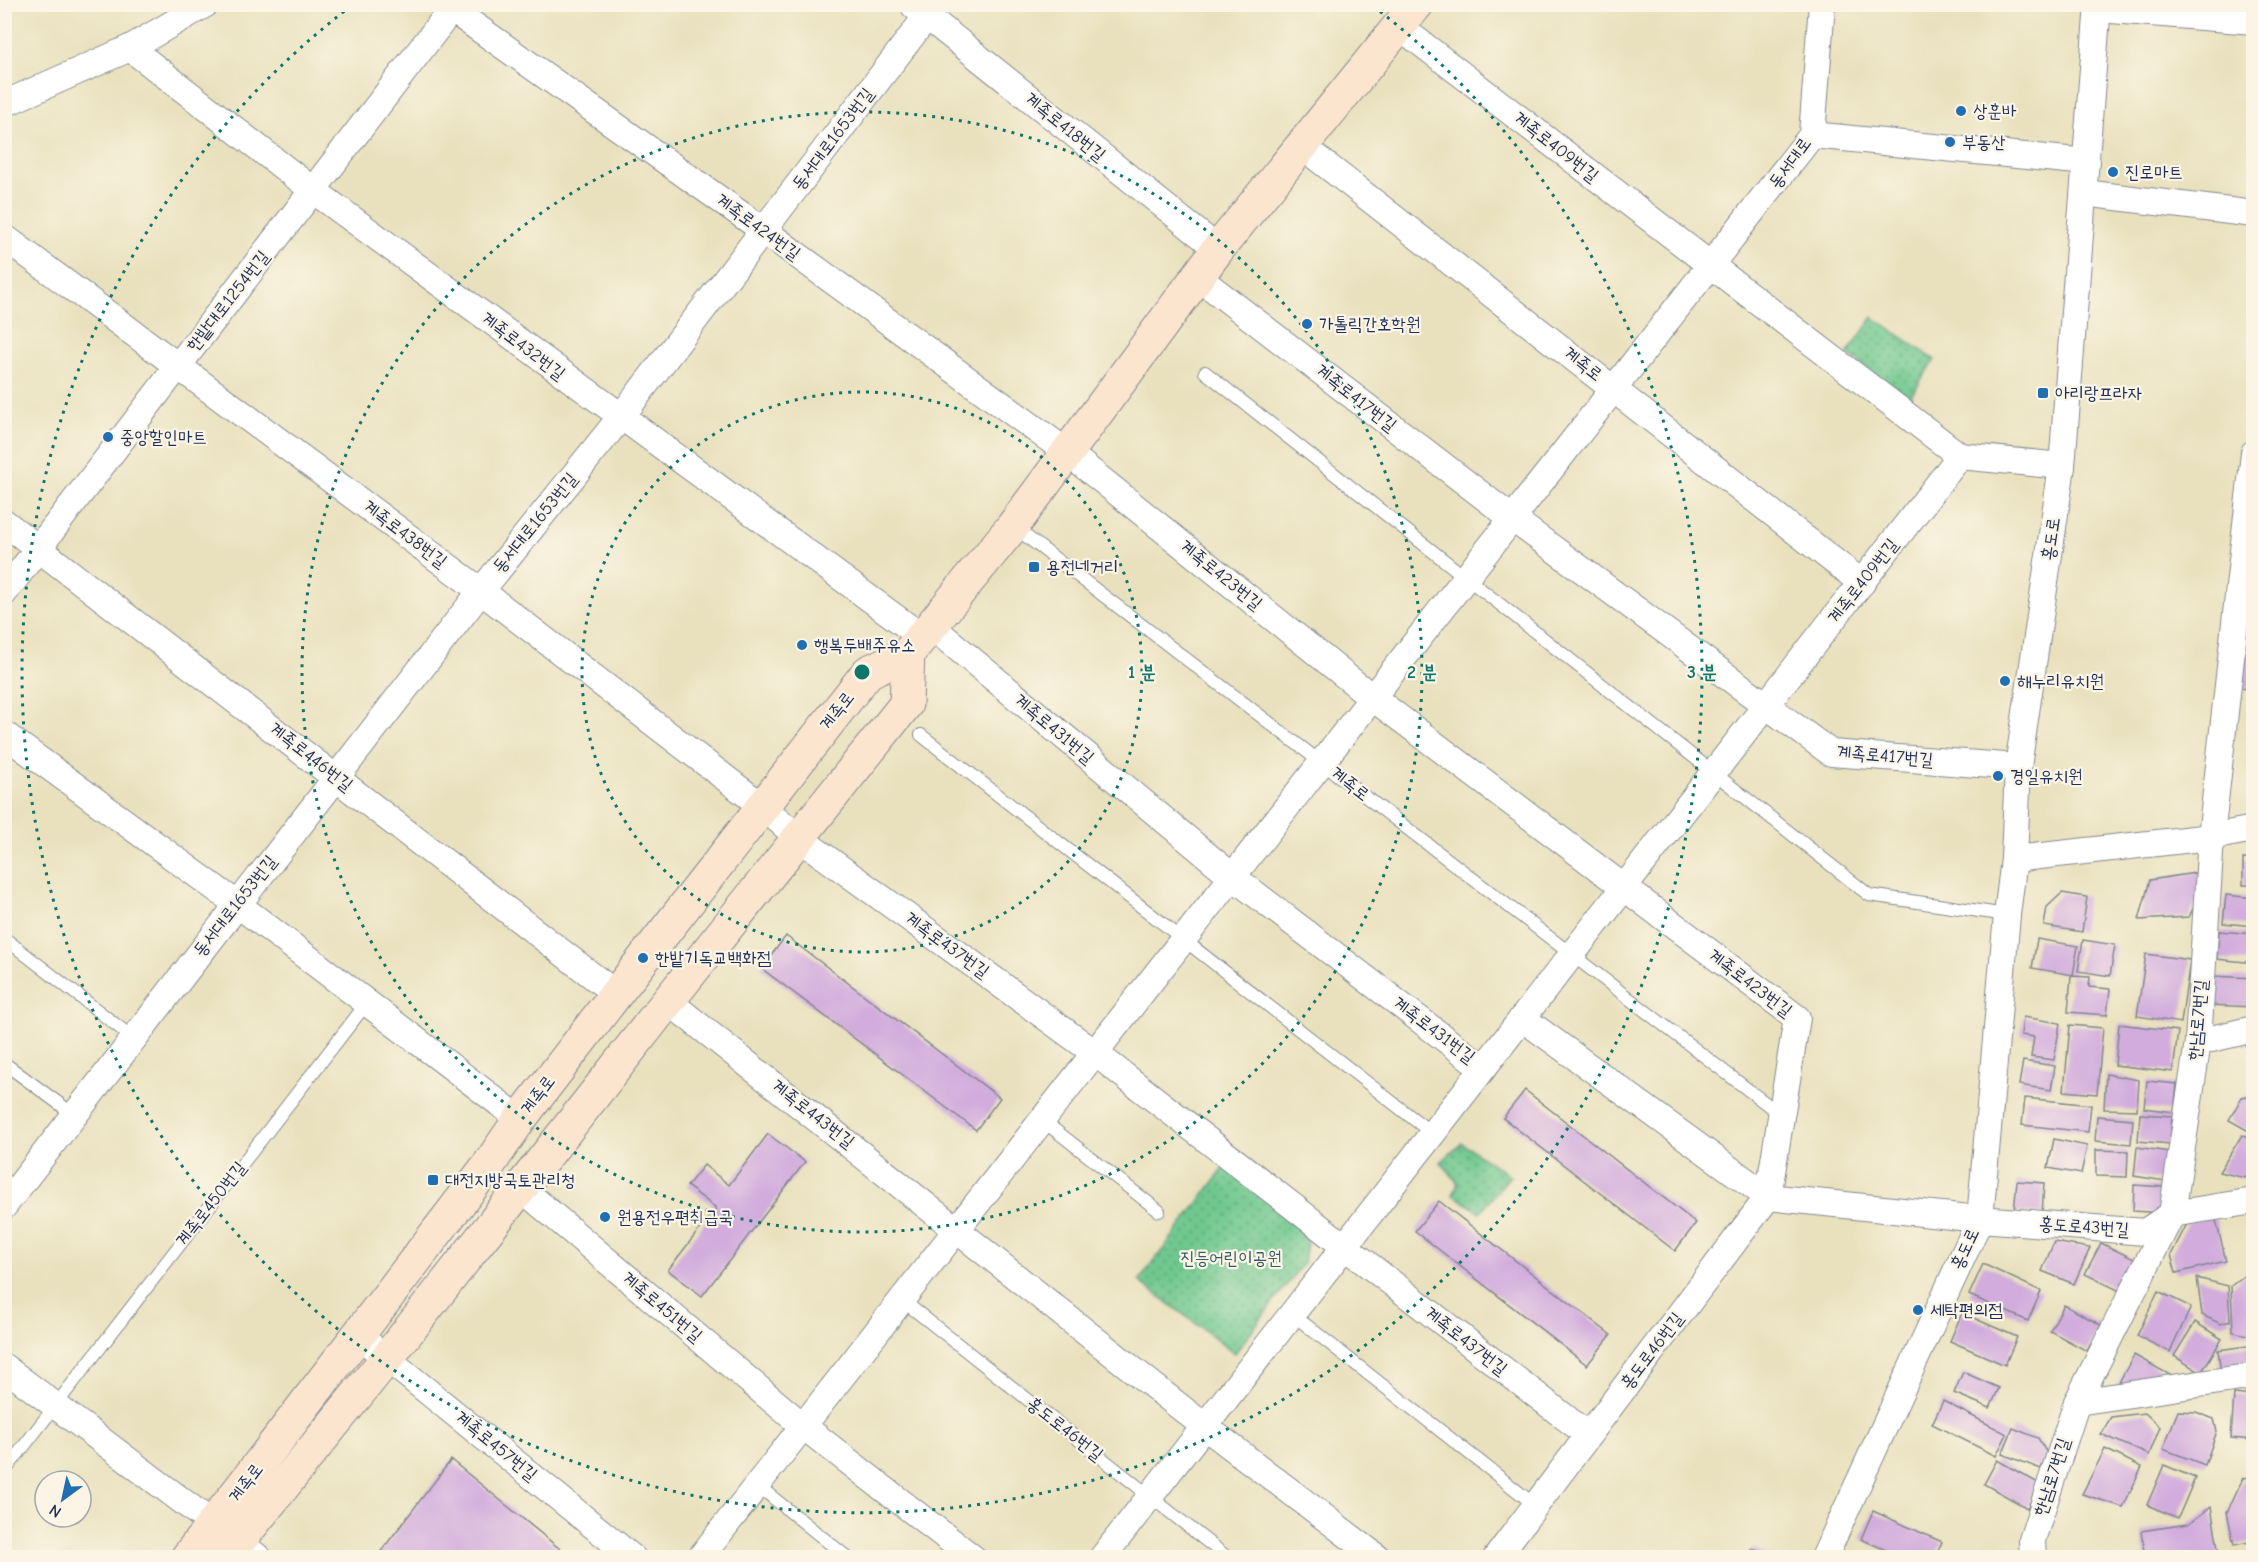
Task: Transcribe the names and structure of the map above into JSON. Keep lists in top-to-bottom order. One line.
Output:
{"streets":{"main road":["계족로"],"street":["계족로418번길","동서대로1653번길","계족로409번길","동서대로","계족로424번길","한밭대로1254번길","계족로432번길","계족로417번길","계족로438번길","홍도로","계족로423번길","계족로431번길","계족로446번길","계족로437번길","한남로7번길","계족로443번길","홍도로43번길","계족로451번길","홍도로46번길","계족로457번길"],"lane":["계족로450번길"]},"crossings":[["계족로418번길","동서대로1653번길"],["계족로418번길","계족로"],["동서대로1653번길","계족로424번길"],["동서대로1653번길","계족로432번길"],["동서대로1653번길","계족로438번길"],["동서대로1653번길","계족로446번길"],["계족로409번길","동서대로"],["계족로409번길","계족로"],["계족로409번길","계족로417번길"],["계족로424번길","한밭대로1254번길"],["계족로424번길","계족로"],["계족로424번길","계족로423번길"],["한밭대로1254번길","계족로432번길"],["한밭대로1254번길","계족로438번길"],["한밭대로1254번길","계족로446번길"],["계족로432번길","계족로"],["계족로432번길","계족로431번길"],["계족로","계족로417번길"],["계족로","계족로438번길"],["계족로","계족로423번길"],["계족로","계족로431번길"],["계족로","계족로446번길"],["계족로","계족로437번길"],["계족로","계족로443번길"],["계족로","계족로451번길"],["계족로","계족로457번길"],["계족로417번길","홍도로"],["계족로438번길","계족로437번길"],["홍도로","홍도로43번길"],["계족로423번길","홍도로46번길"],["계족로431번길","계족로437번길"],["계족로437번길","홍도로46번길"],["한남로7번길","홍도로43번길"]],"parks":["진등어린이공원"],"places":{"other":["상훈바","부동산","진로마트","가톨릭간호학원","중앙할인마트","행복두배주유소","해누리유치원","경일유치원","한밭기독교백화점","원용전우편취급국","세탁편의점"],"transit":["아리랑프라자","용전네거리","대전지방국토관리청"]},"north":"bottom left","rings":["1 분","2 분","3 분"]}
